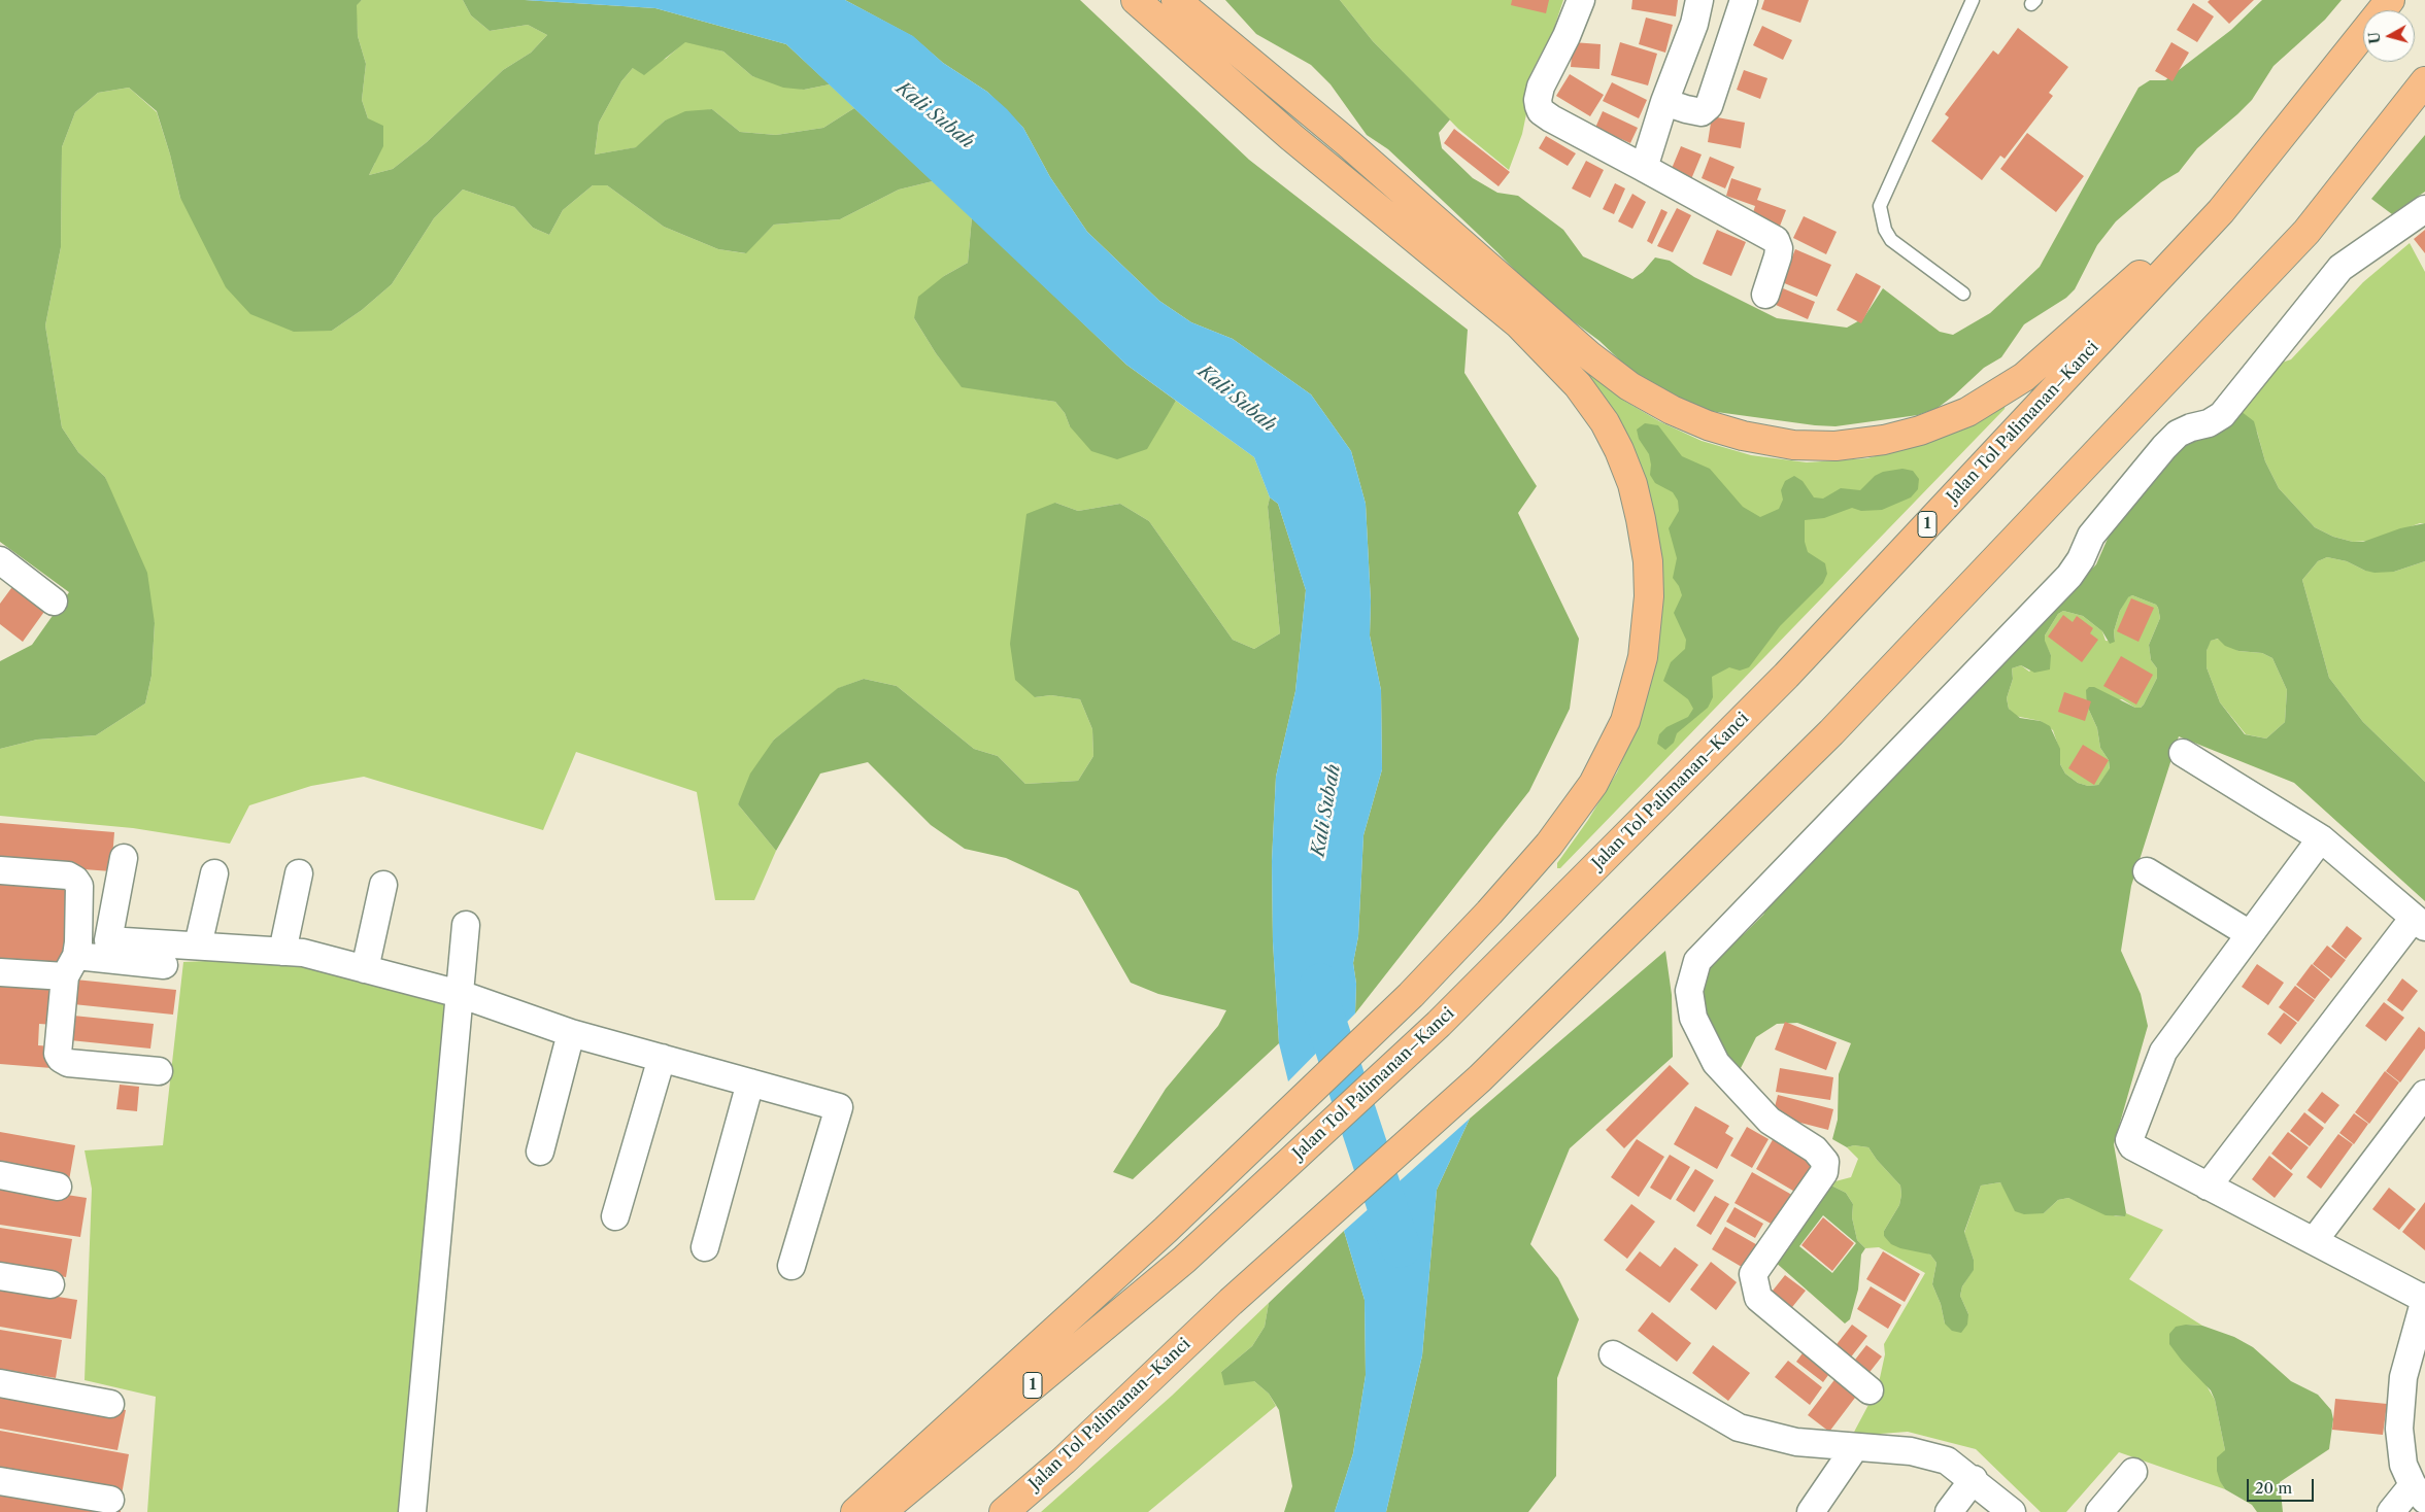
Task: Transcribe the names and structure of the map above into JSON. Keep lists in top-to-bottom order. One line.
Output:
{"streets":{"highway":["Jalan Tol Palimanan–Kanci","1"]},"water":["Kali Subah"],"scale_bar":"20 m","north":"left"}
